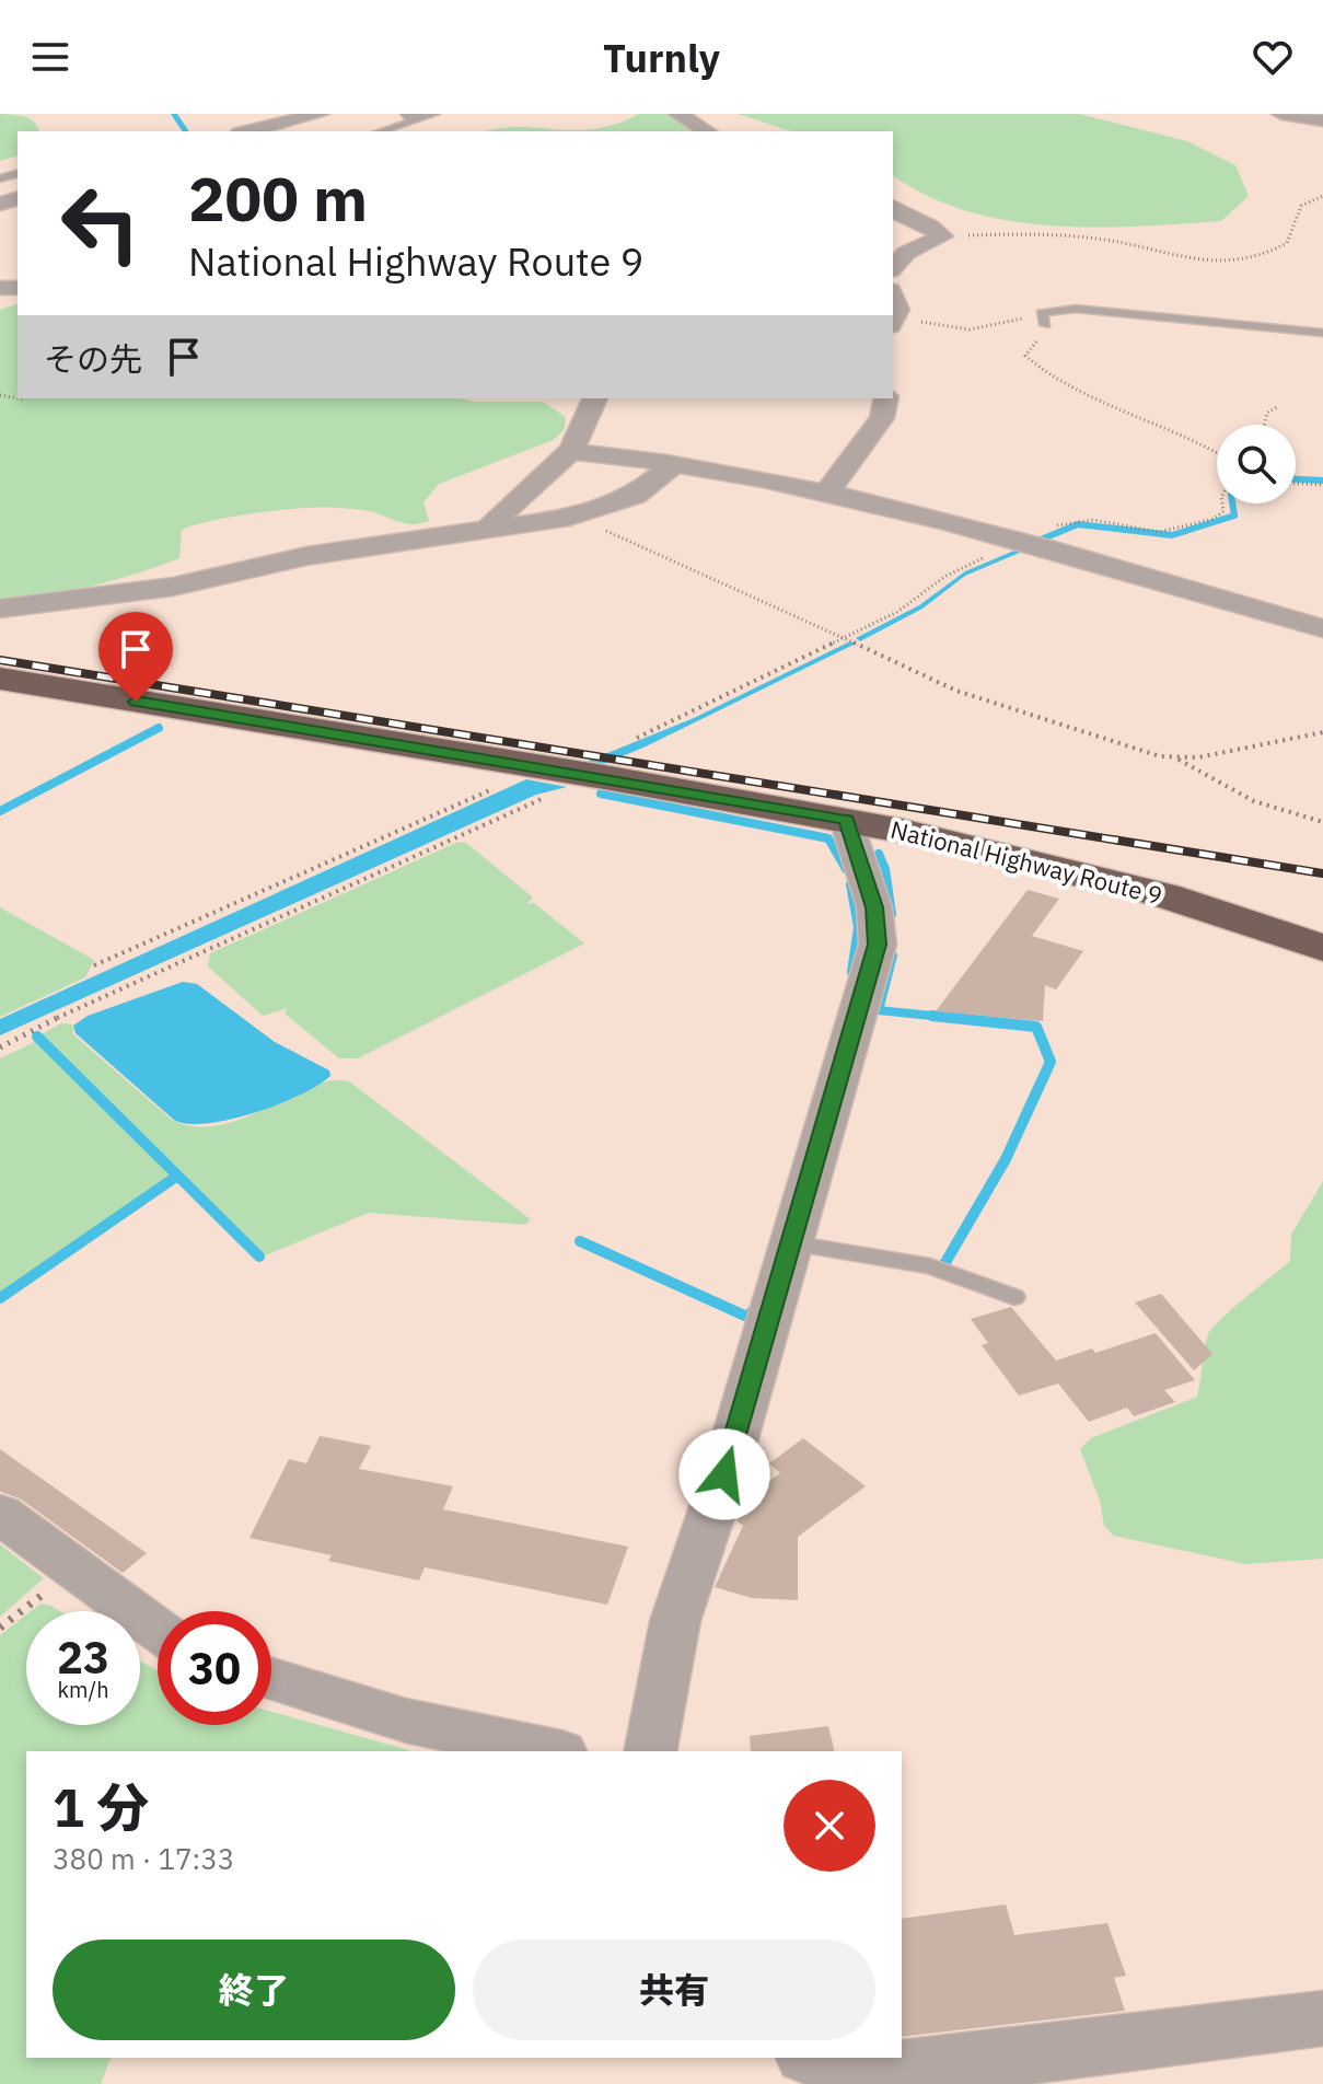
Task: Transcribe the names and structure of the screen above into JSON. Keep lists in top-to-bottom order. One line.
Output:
{"streets":{"highway":["National Highway Route 9"]},"page":{"header":"Turnly","turn":["200 m","National Highway Route 9"],"then":"その先","speed":"23 km/h","limit":"30","heading":["1 分","380 m · 17:33"],"buttons":["終了","共有"]}}
